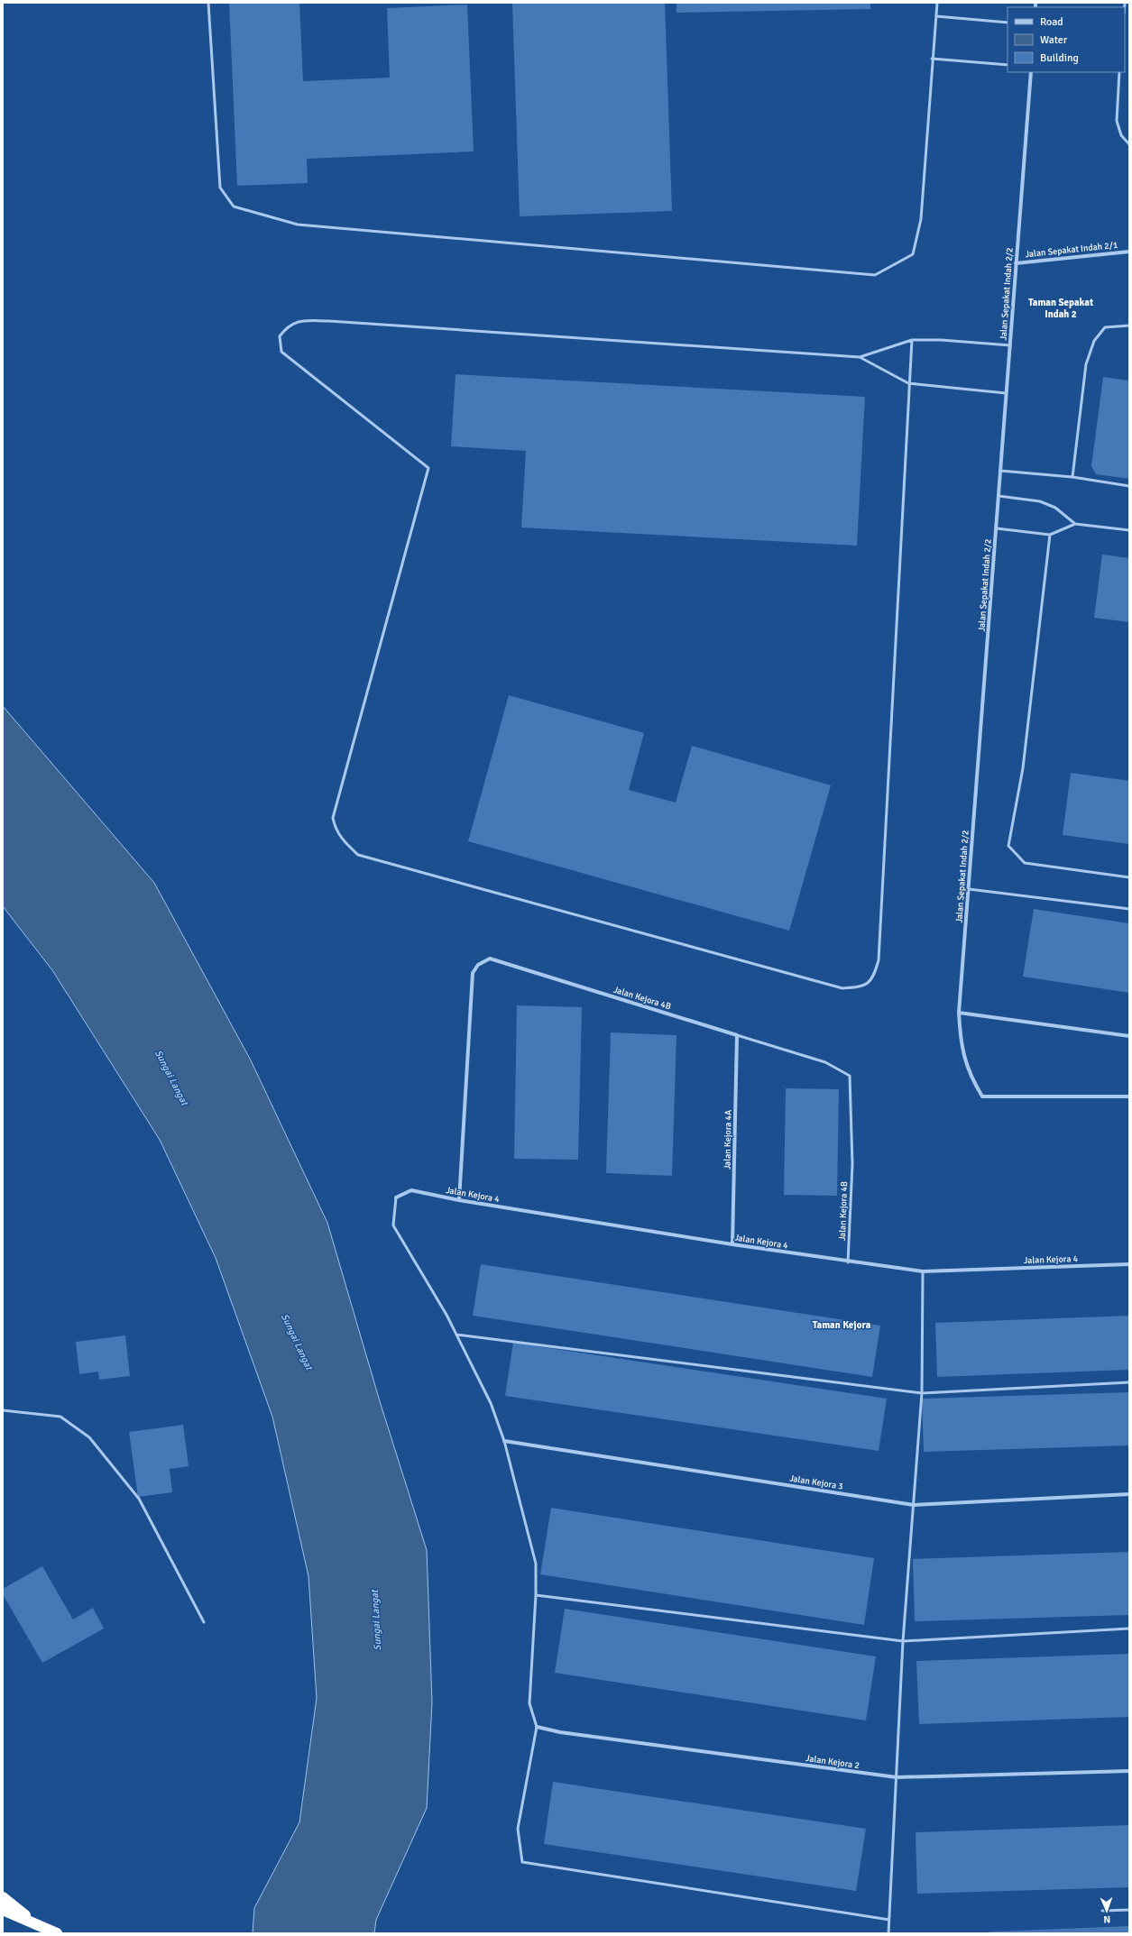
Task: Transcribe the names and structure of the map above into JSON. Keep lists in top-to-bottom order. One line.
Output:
{"streets":{"street":["Jalan Sepakat Indah 2/1","Jalan Sepakat Indah 2/2","Jalan Kejora 4B","Jalan Kejora 4A","Jalan Kejora 4","Jalan Kejora 3","Jalan Kejora 2"]},"crossings":[["Jalan Sepakat Indah 2/1","Jalan Sepakat Indah 2/2"],["Jalan Kejora 4B","Jalan Kejora 4A"],["Jalan Kejora 4B","Jalan Kejora 4"],["Jalan Kejora 4A","Jalan Kejora 4"]],"districts":["Taman Sepakat Indah 2","Taman Kejora"],"water":["Sungai Langat"],"legend":["Road","Water","Building"],"north":"bottom"}
